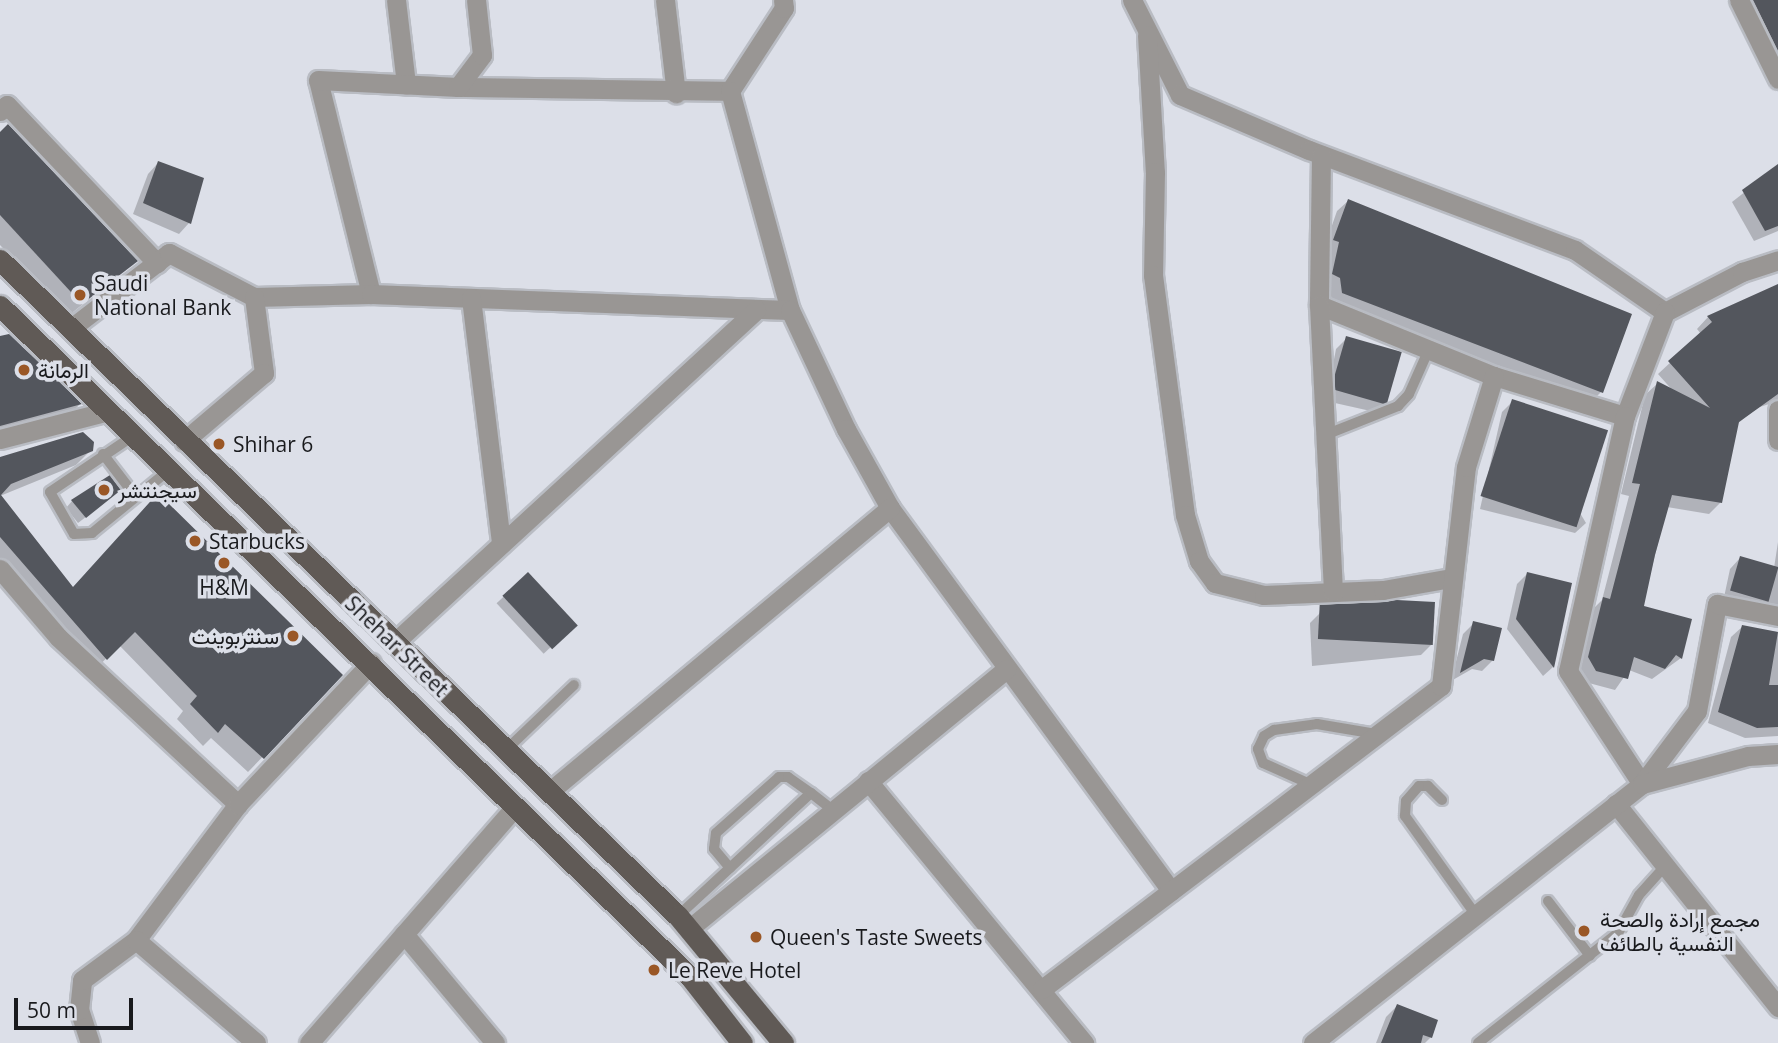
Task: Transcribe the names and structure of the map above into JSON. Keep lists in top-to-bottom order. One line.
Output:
{"streets":{"main road":["Shehar Street"]},"places":["Saudi National Bank","الرمانة","Shihar 6","سيجنتشر","Starbucks","H&M","سنتربوينت","مجمع إرادة والصحة النفسية بالطائف","Queen's Taste Sweets","Le Reve Hotel"],"scale_bar":"50 m"}
